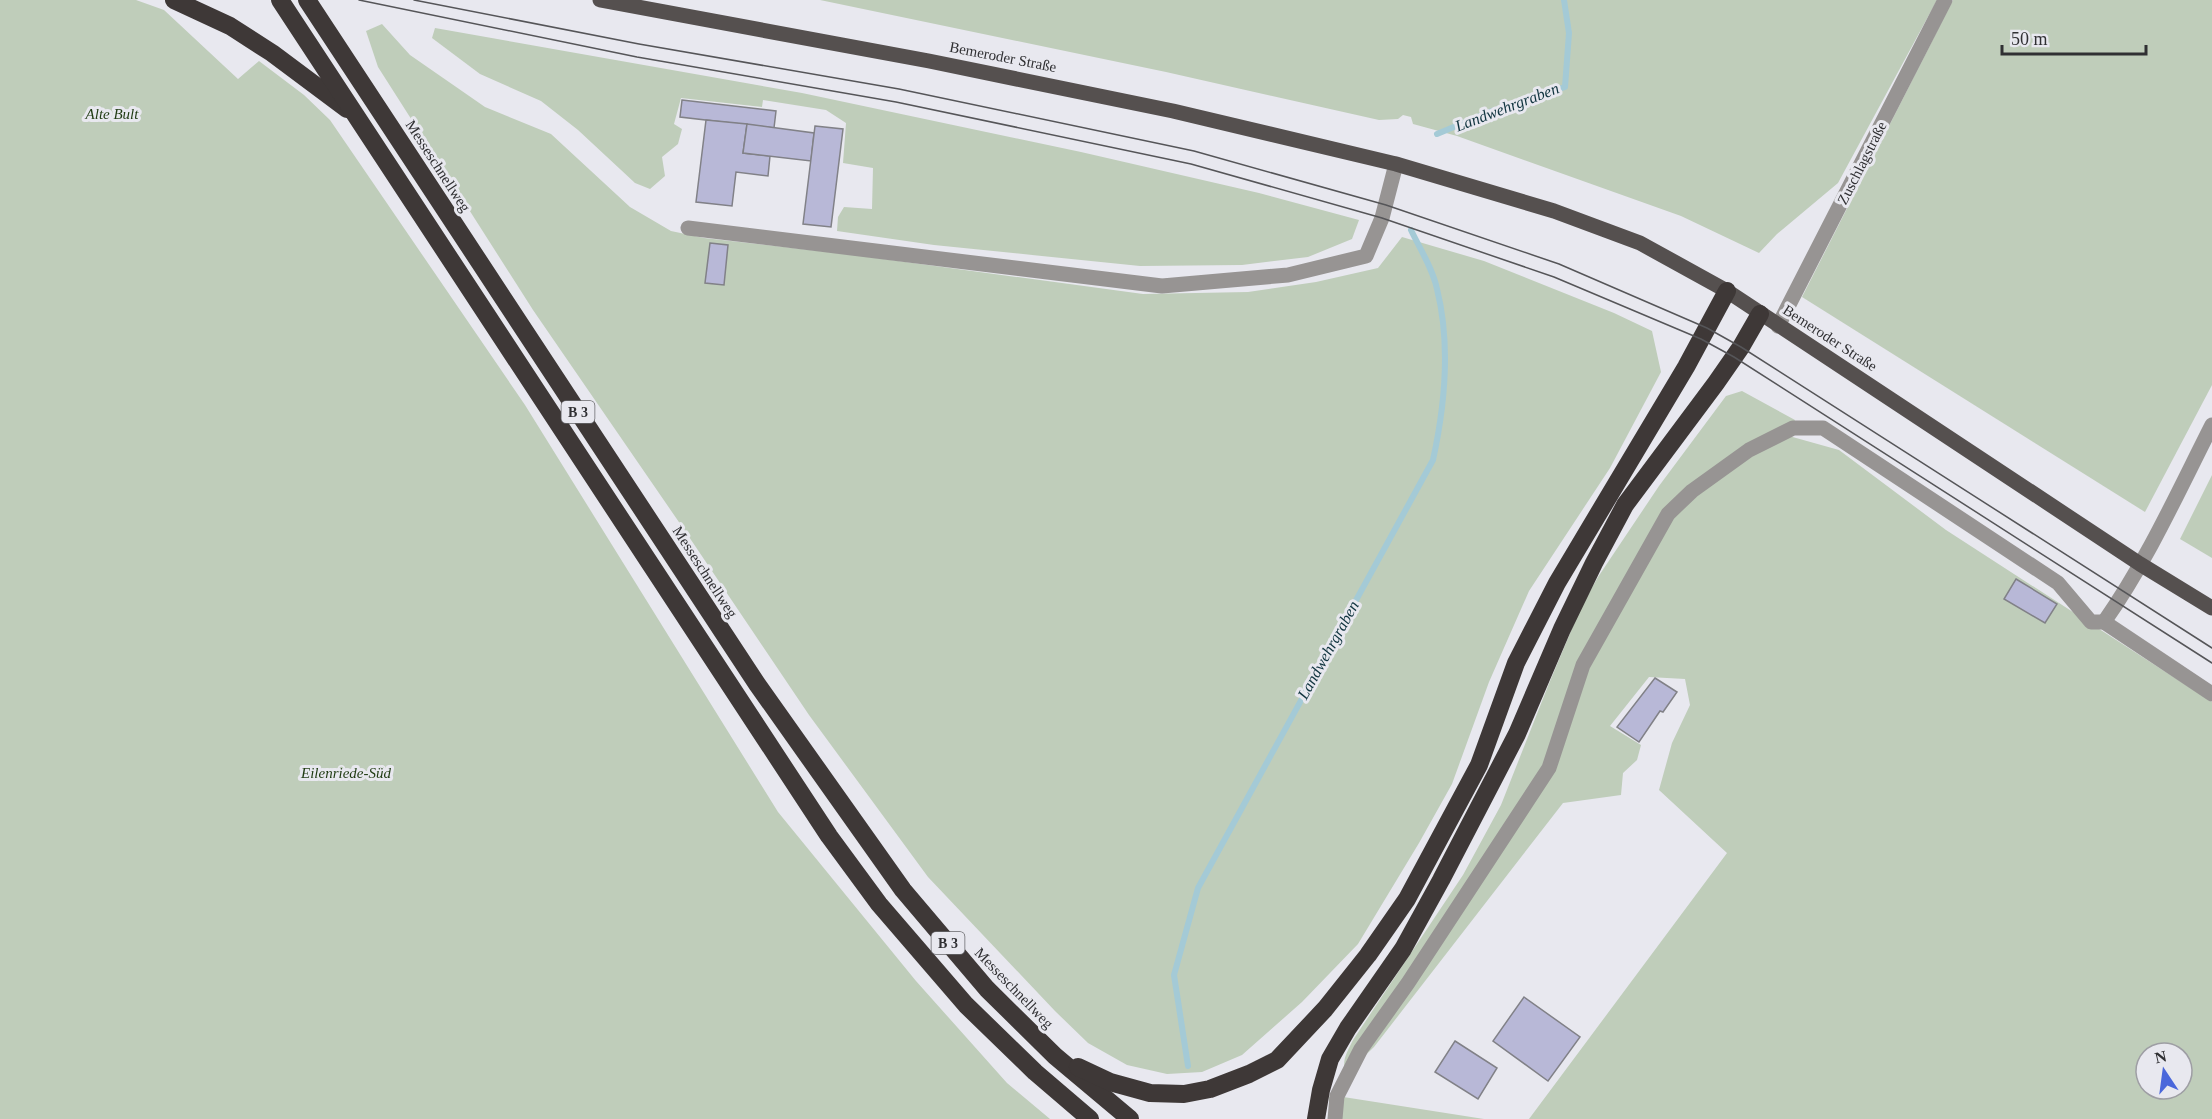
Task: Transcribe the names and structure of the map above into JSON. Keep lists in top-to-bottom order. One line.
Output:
{"streets":{"highway":["Messeschnellweg","B 3"],"main road":["Bemeroder Straße"],"street":["Zuschlagstraße"]},"crossings":[["Bemeroder Straße","Zuschlagstraße"]],"water":["Landwehrgraben"],"parks":["Alte Bult","Eilenriede-Süd"],"scale_bar":"50 m","north":"top"}
